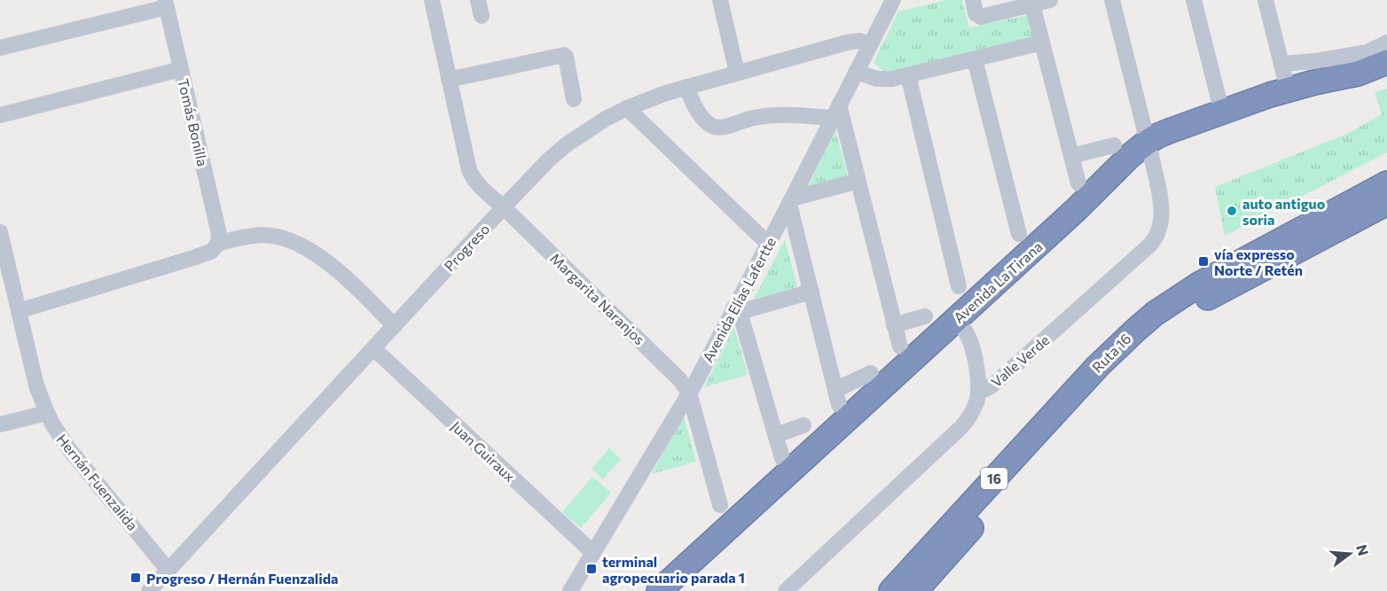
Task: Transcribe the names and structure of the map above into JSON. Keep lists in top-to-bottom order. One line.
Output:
{"streets":{"highway":["Avenida La Tirana","Ruta 16","16"],"street":["Tomás Bonilla","Progreso","Margarita Naranjos","Avenida Elías Lafertte","Valle Verde","Juan Guiraux","Hernán Fuenzalida"]},"crossings":[["Progreso","Margarita Naranjos"],["Progreso","Avenida Elías Lafertte"],["Progreso","Juan Guiraux"],["Progreso","Hernán Fuenzalida"],["Avenida La Tirana","Valle Verde"],["Margarita Naranjos","Avenida Elías Lafertte"],["Avenida Elías Lafertte","Juan Guiraux"]],"places":{"other":["auto antiguo soria"],"transit":["vía expresso Norte / Retén","terminal agropecuario parada 1","Progreso / Hernán Fuenzalida"]},"north":"right"}
